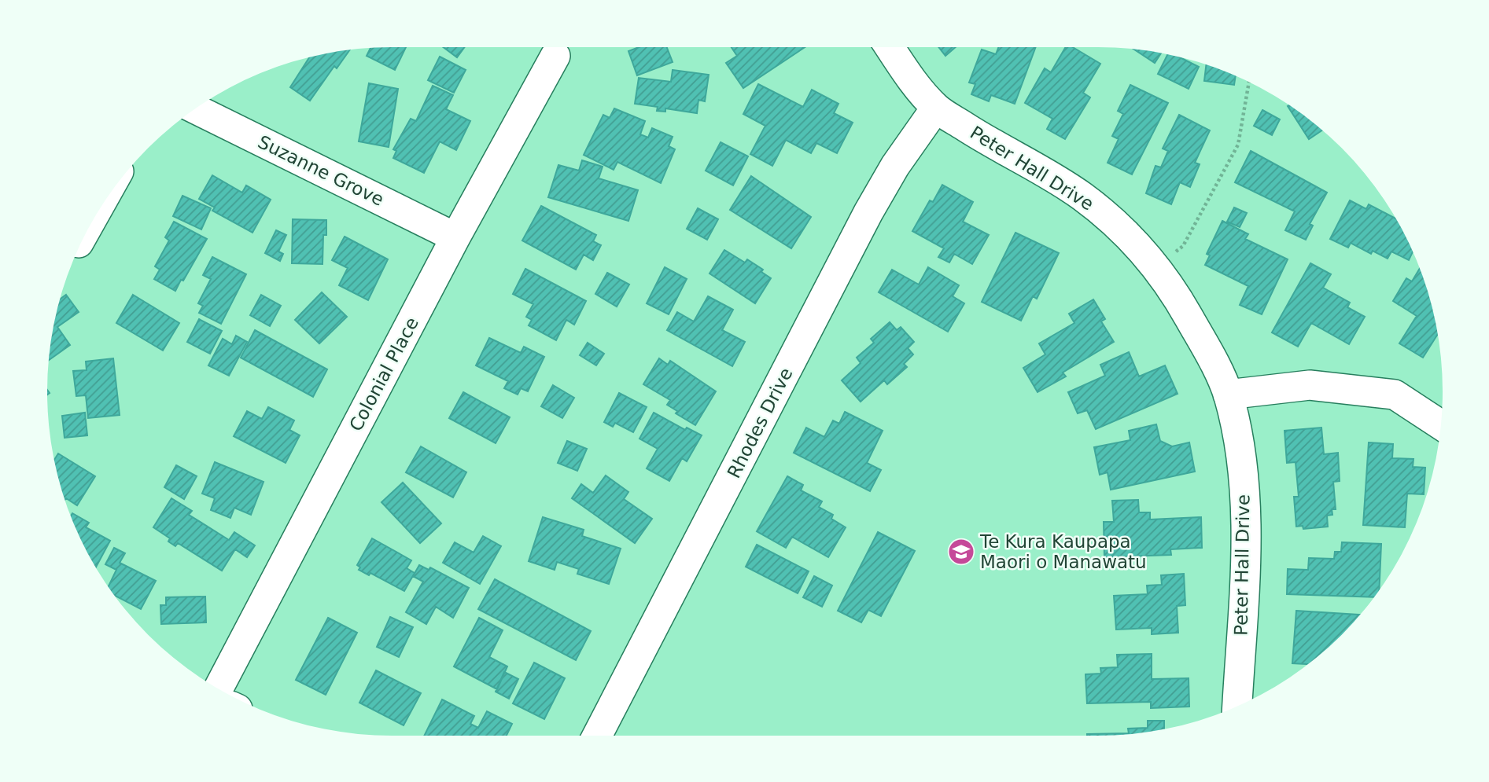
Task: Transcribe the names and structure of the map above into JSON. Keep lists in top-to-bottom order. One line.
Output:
{"streets":{"street":["Peter Hall Drive","Suzanne Grove","Colonial Place","Rhodes Drive"]},"crossings":[["Peter Hall Drive","Rhodes Drive"],["Suzanne Grove","Colonial Place"]],"places":{"school or university":["Te Kura Kaupapa Maori o Manawatu"]}}
